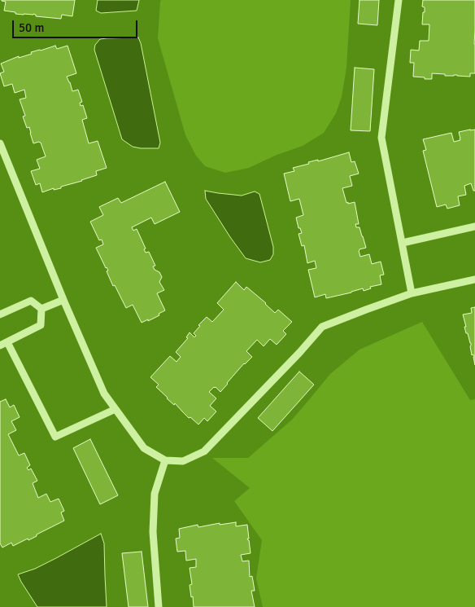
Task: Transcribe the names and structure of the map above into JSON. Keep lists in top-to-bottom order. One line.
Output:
{"scale_bar":"50 m"}
